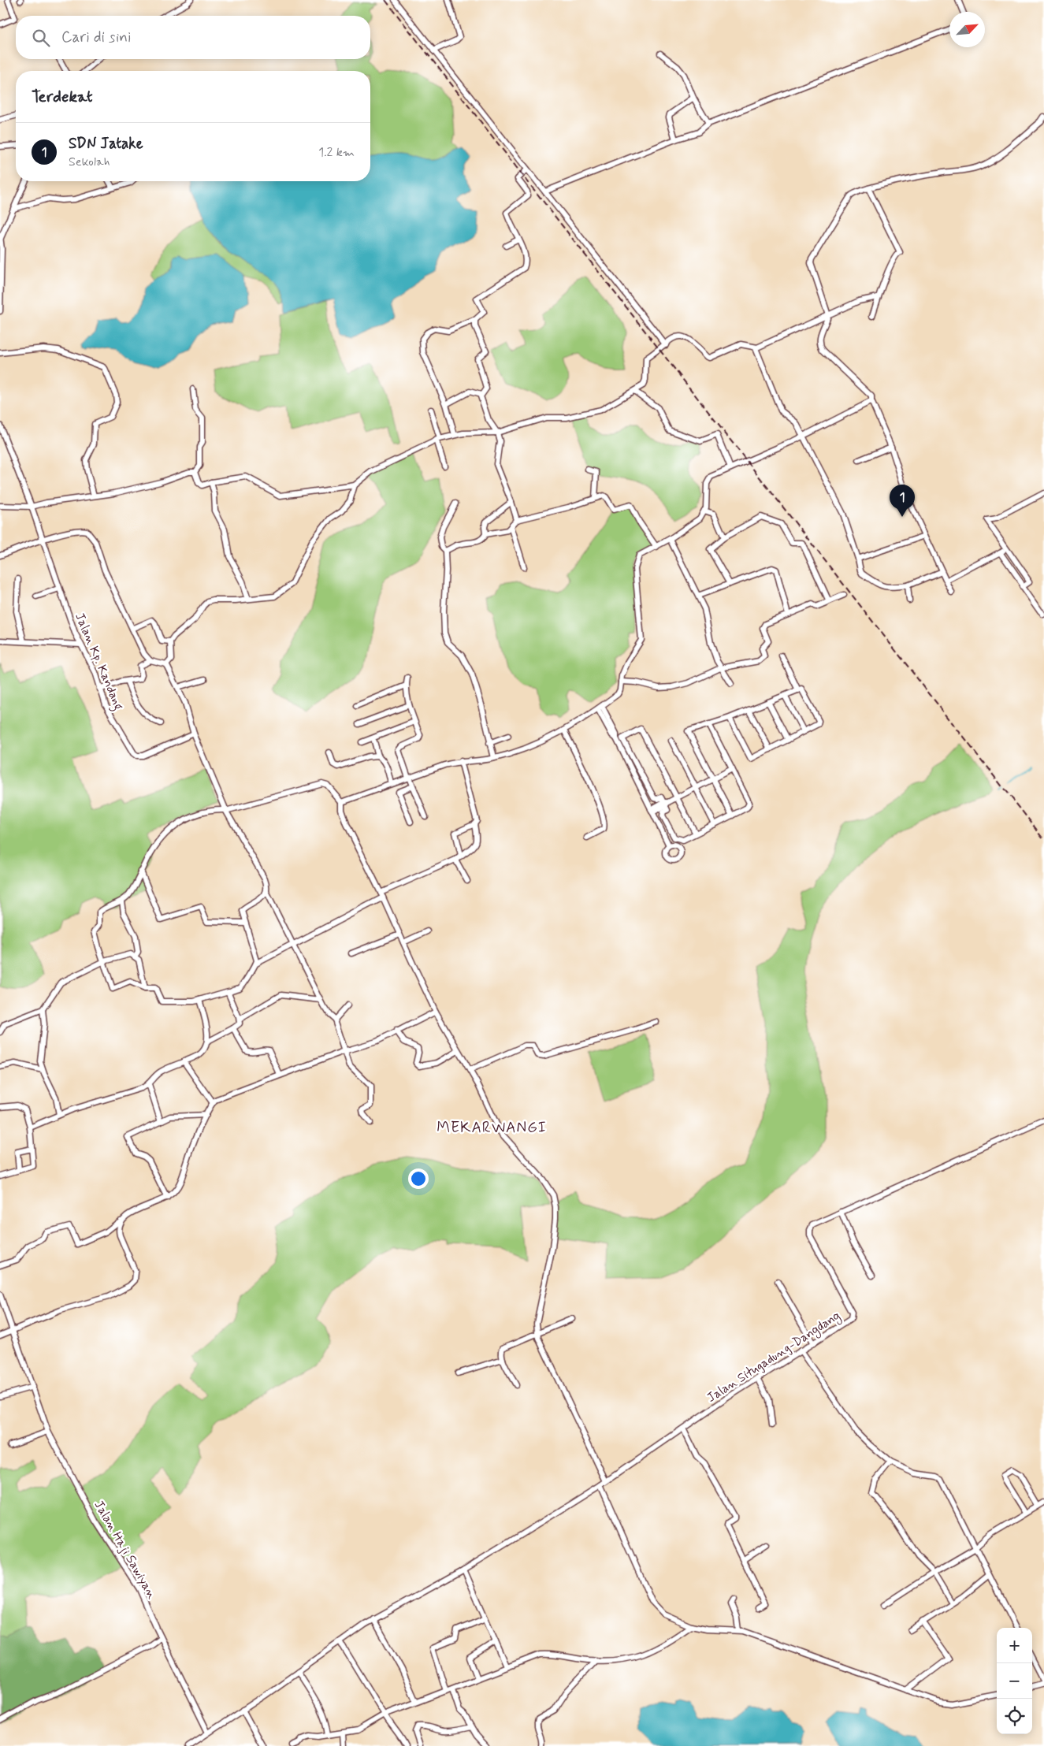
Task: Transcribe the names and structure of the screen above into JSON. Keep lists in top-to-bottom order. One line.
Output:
{"streets":{"street":["Jalan Kp. Kandang","Jalan Situgadung-Dangdang","Jalan Haji Sawiyan"]},"crossings":[["Jalan Situgadung-Dangdang","Jalan Haji Sawiyan"]],"districts":["MEKARWANGI"],"north":"top right","page":{"search":"Cari di sini","heading":"Terdekat","list":[{"mark":"1","name":"SDN Jatake","note":"Sekolah","value":"1.2 km"}],"pins":"1","map_buttons":["+","−"]}}
